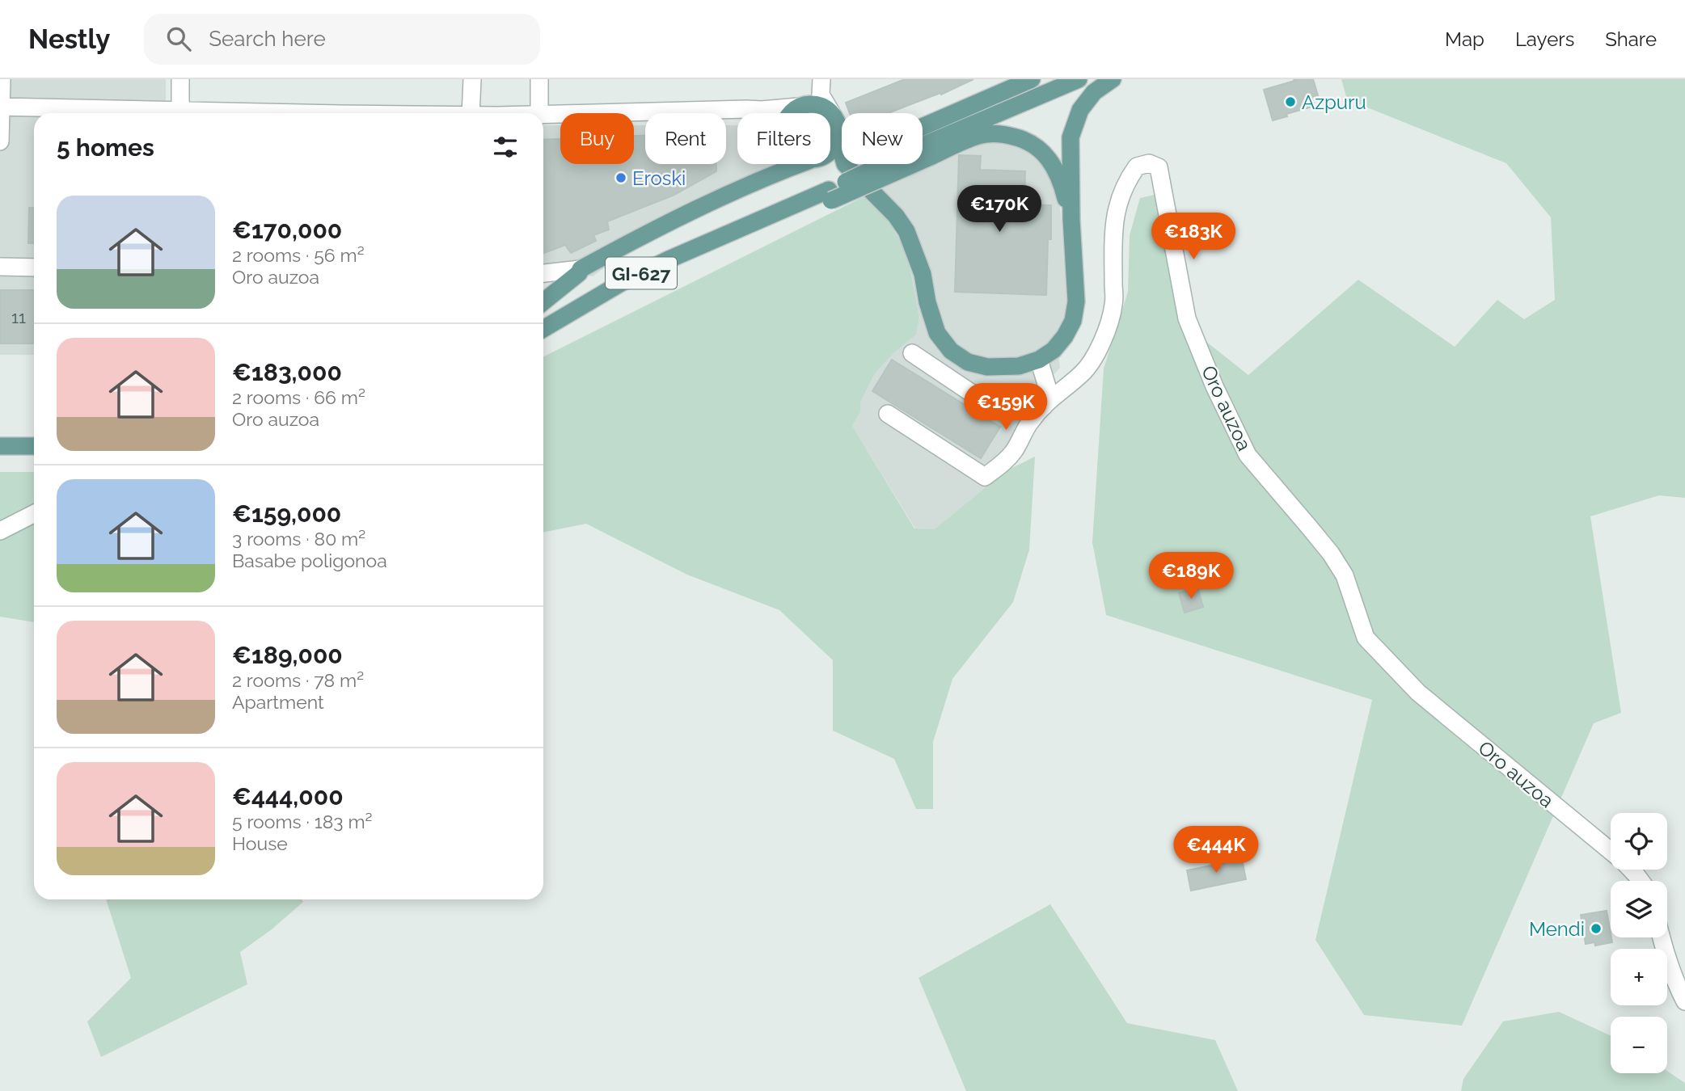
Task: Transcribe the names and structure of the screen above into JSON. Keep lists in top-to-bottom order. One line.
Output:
{"streets":{"main road":["GI-627"],"street":["Oro auzoa"]},"places":["Azpuru","Eroski","Mendi"],"house_numbers":["11"],"page":{"header":"Nestly","search":"Search here","nav":["Map","Layers","Share"],"chip":["Buy","Rent","Filters","New"],"heading":"5 homes","list":[{"name":"€170,000","note":"2 rooms · 56 m² · Oro auzoa"},{"name":"€183,000","note":"2 rooms · 66 m² · Oro auzoa"},{"name":"€159,000","note":"3 rooms · 80 m² · Basabe poligonoa"},{"name":"€189,000","note":"2 rooms · 78 m² · Apartment"},{"name":"€444,000","note":"5 rooms · 183 m² · House"}],"price":["€170K","€183K","€159K","€189K","€444K"],"map_buttons":["+","−"]}}
